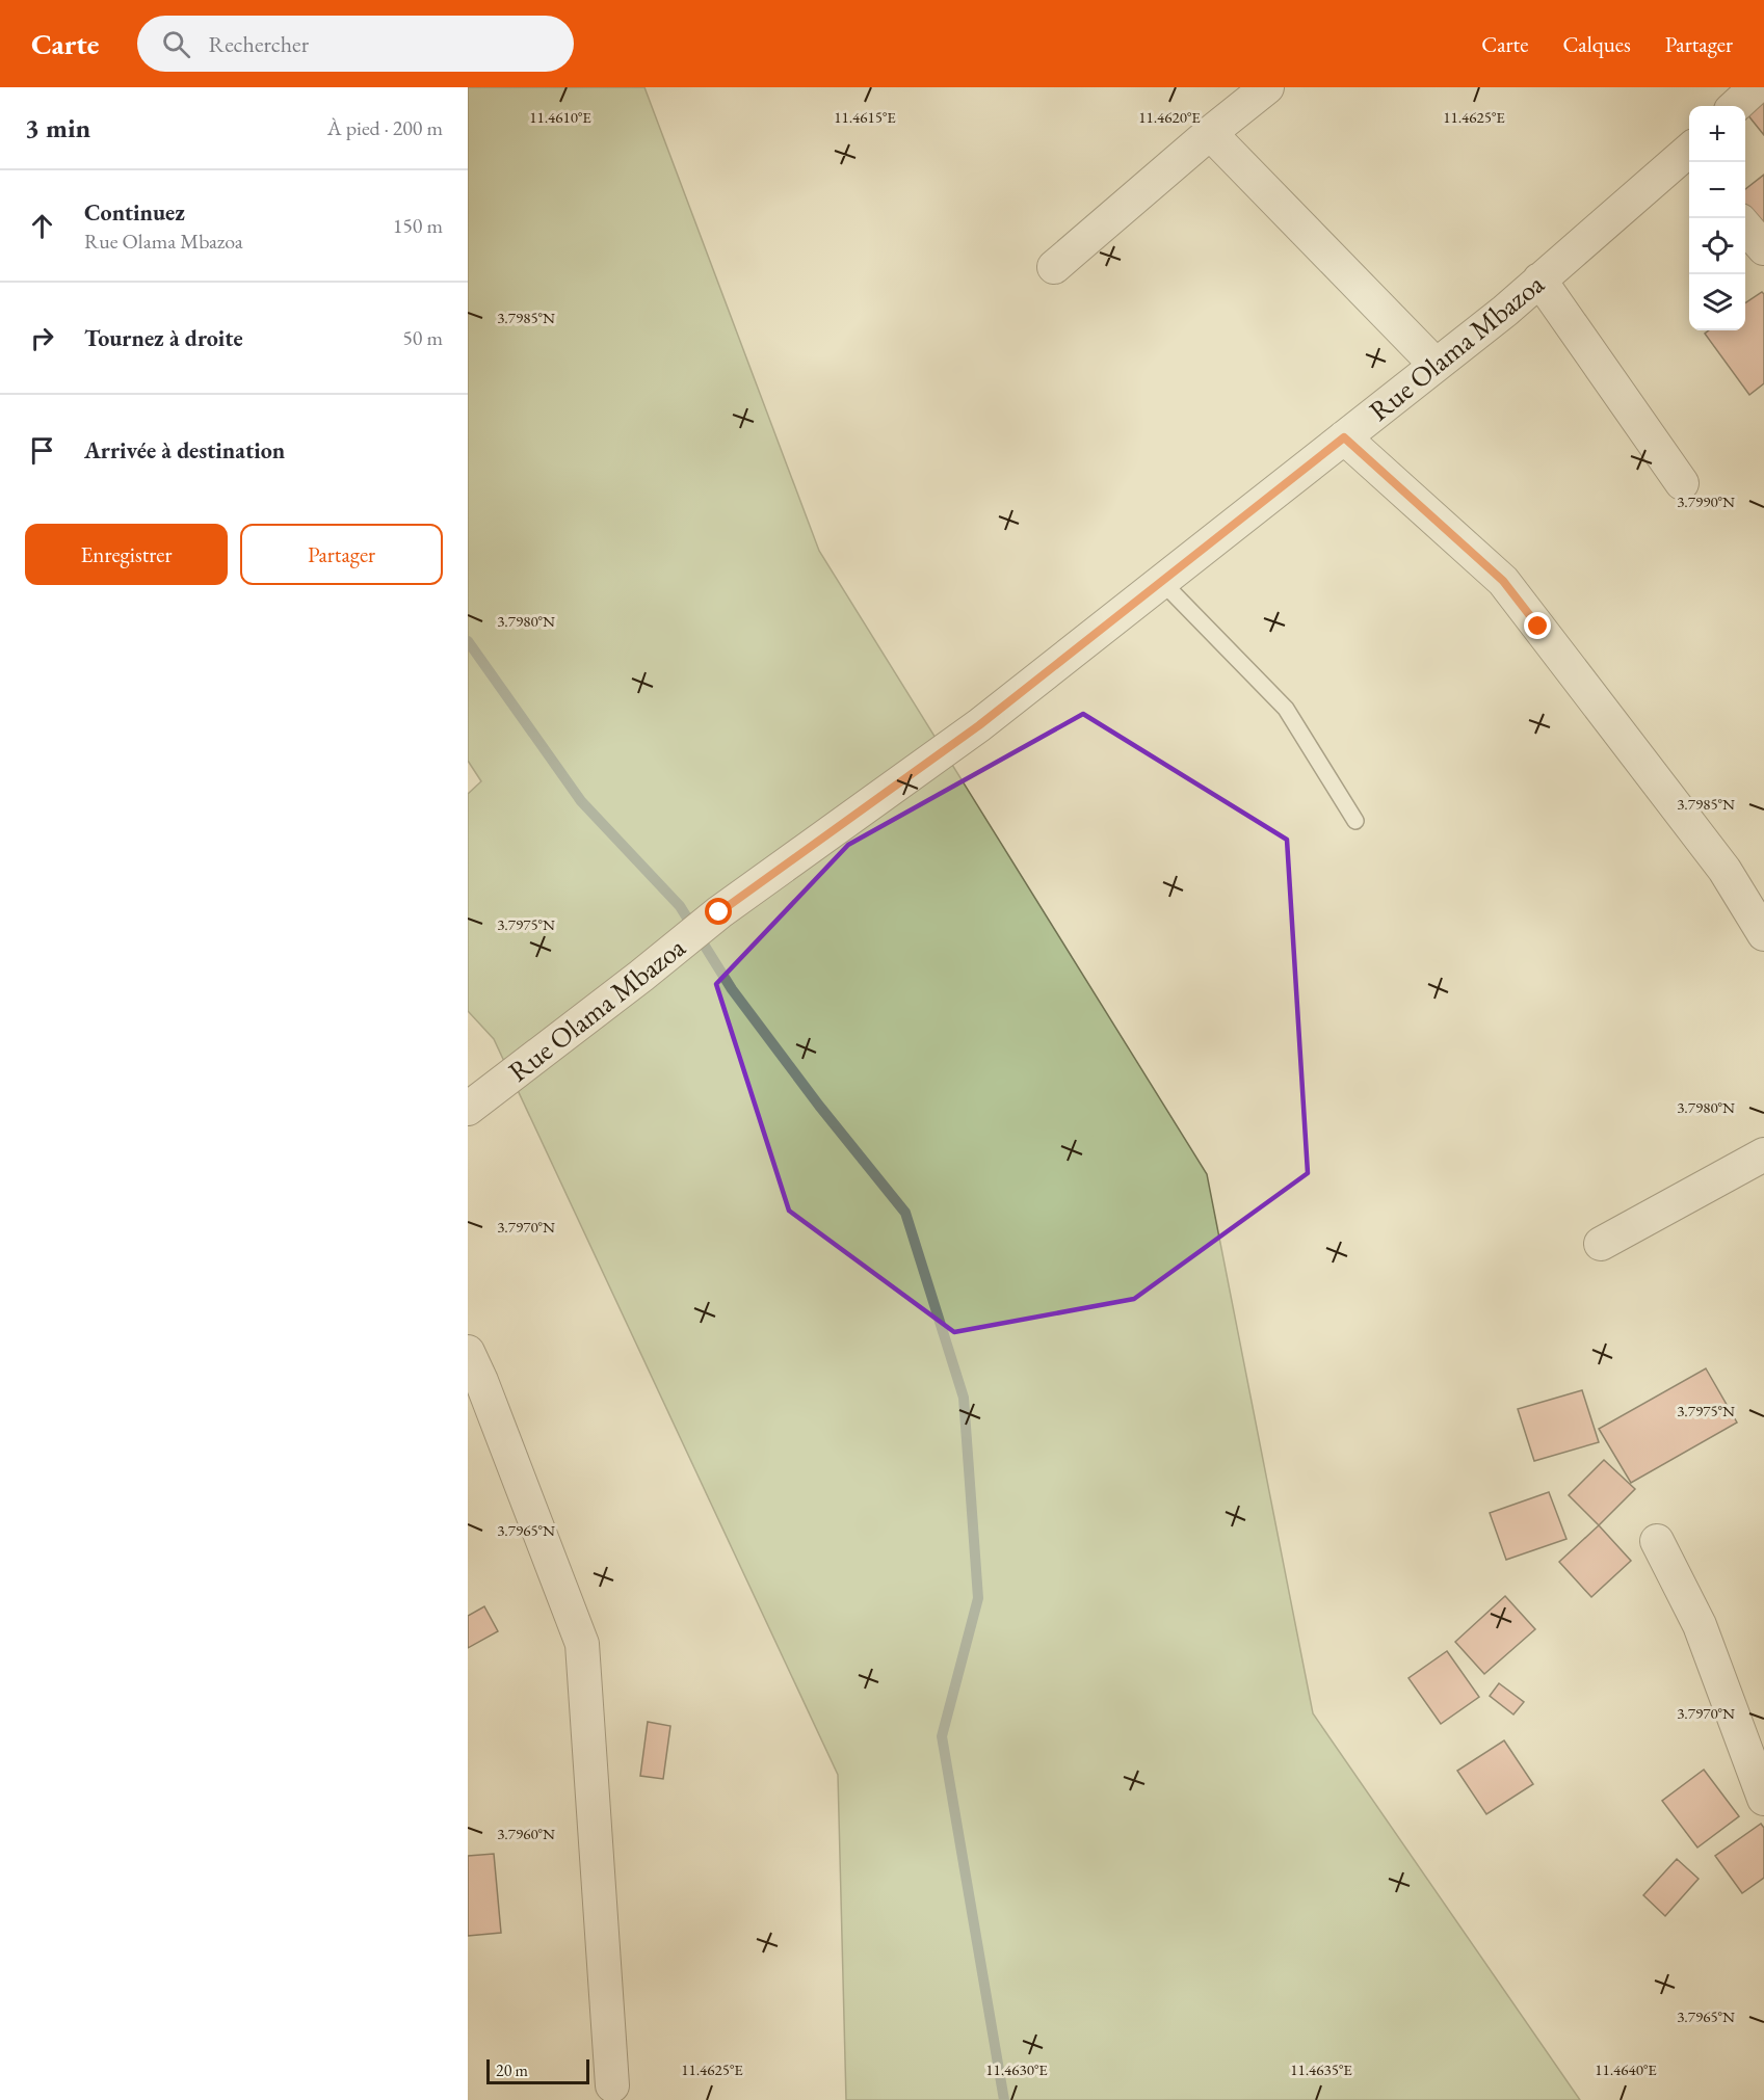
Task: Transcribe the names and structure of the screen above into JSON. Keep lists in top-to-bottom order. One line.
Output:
{"streets":{"street":["Rue Olama Mbazoa"]},"scale_bar":"20 m","page":{"header":"Carte","search":"Rechercher","nav":["Carte","Calques","Partager"],"heading":["3 min","À pied · 200 m"],"map_buttons":["+","−"],"list":[["Continuez","Rue Olama Mbazoa","150 m"],["Tournez à droite","50 m"],"Arrivée à destination"],"buttons":["Enregistrer","Partager"],"scale":"20 m"},"coordinates":["11.4610°E","11.4615°E","11.4620°E","11.4625°E","3.7985°N","3.7990°N","3.7980°N","3.7975°N","3.7970°N","3.7965°N","3.7960°N","11.4630°E","11.4635°E","11.4640°E"]}
